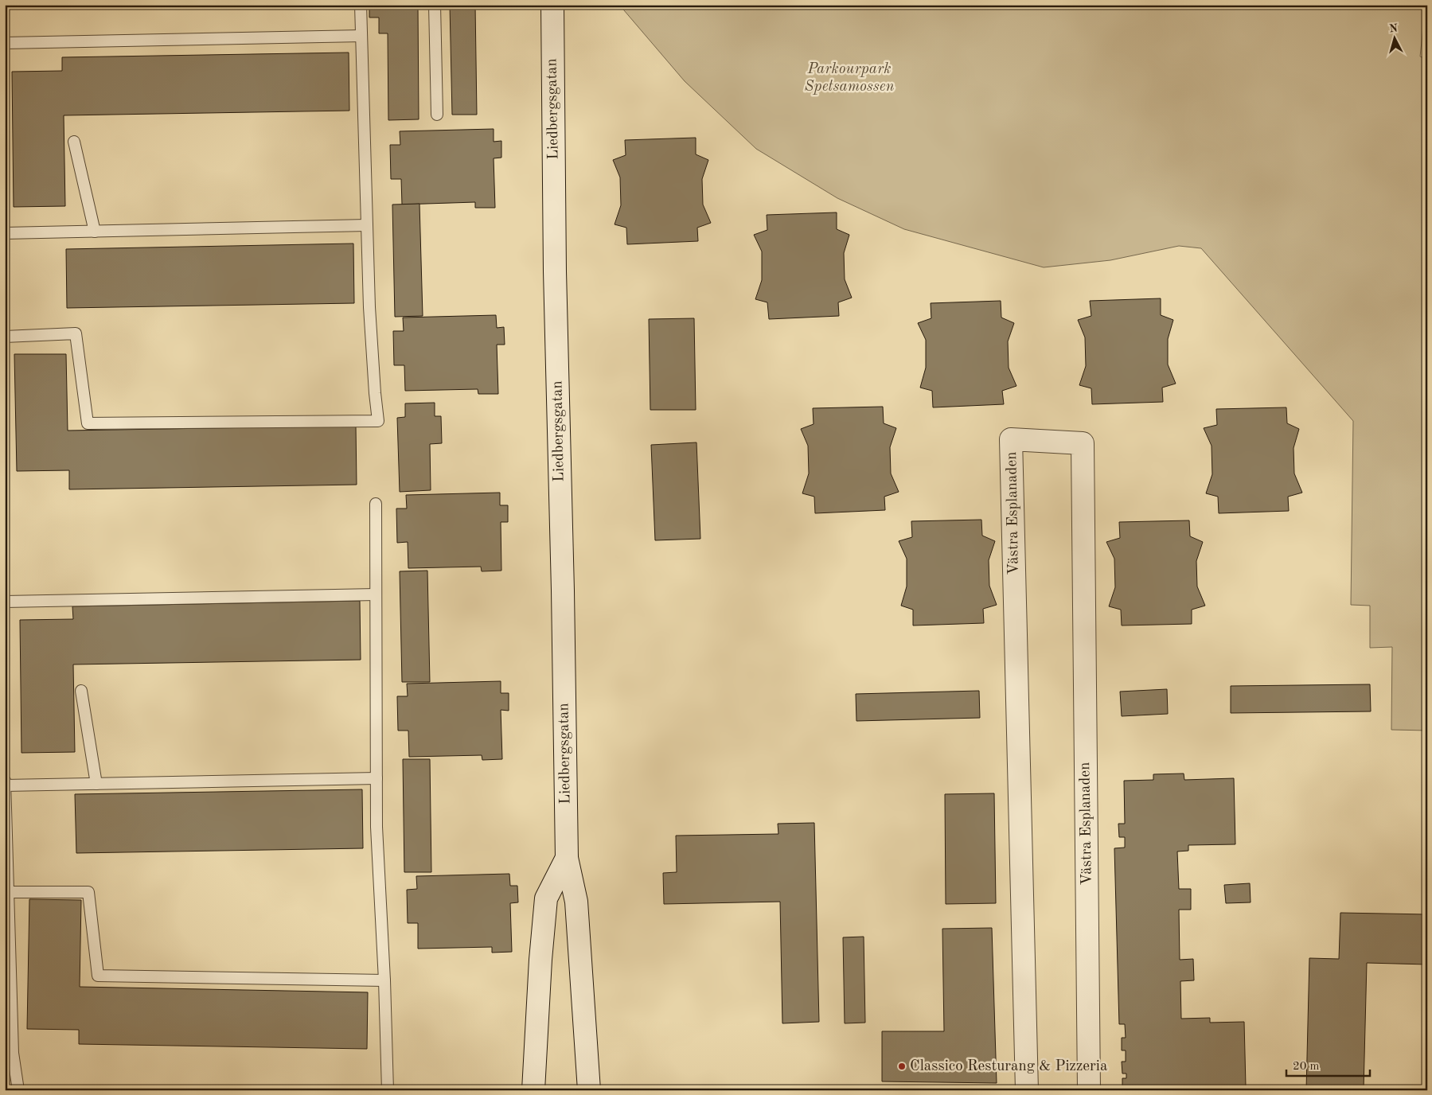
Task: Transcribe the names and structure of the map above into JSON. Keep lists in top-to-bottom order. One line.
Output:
{"streets":{"street":["Liedbergsgatan","Västra Esplanaden"]},"parks":["Parkourpark Spetsamossen"],"places":["Classico Resturang & Pizzeria"],"scale_bar":"20 m","north":"top"}
